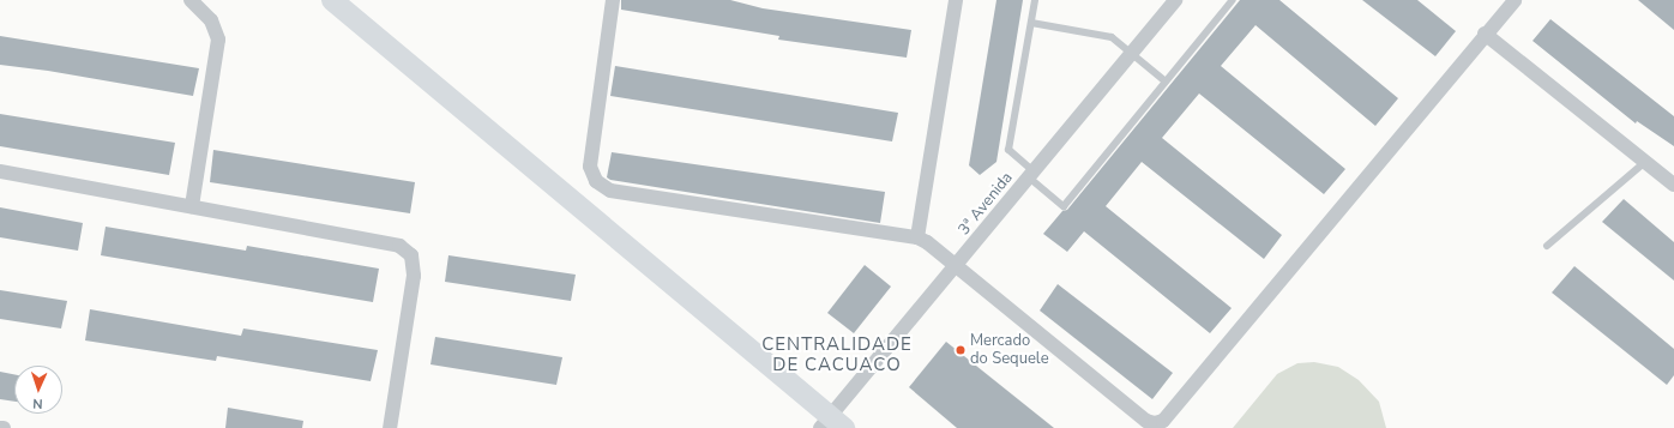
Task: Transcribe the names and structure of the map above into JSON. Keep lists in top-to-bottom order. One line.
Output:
{"streets":{"street":["3ª Avenida"]},"districts":["CENTRALIDADE DE CACUACO"],"places":["Mercado do Sequele"],"north":"bottom"}
